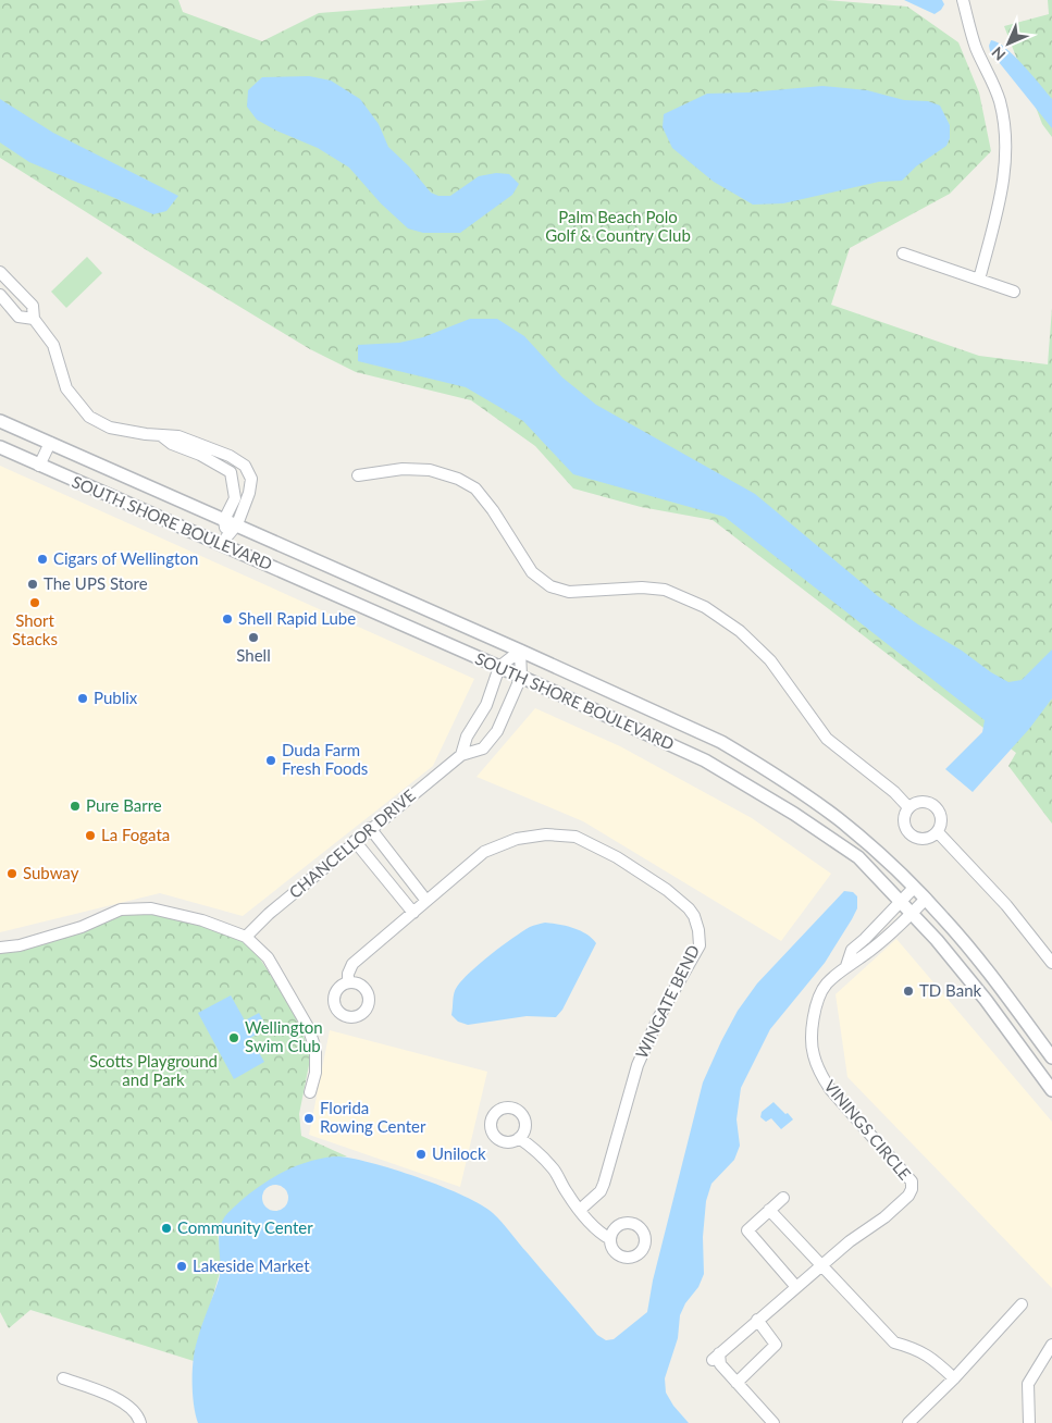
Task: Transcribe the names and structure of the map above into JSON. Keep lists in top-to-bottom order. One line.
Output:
{"streets":{"street":["SOUTH SHORE BOULEVARD","CHANCELLOR DRIVE","WINGATE BEND","VININGS CIRCLE"]},"crossings":[["SOUTH SHORE BOULEVARD","CHANCELLOR DRIVE"],["SOUTH SHORE BOULEVARD","VININGS CIRCLE"]],"parks":["Palm Beach Polo Golf & Country Club","Scotts Playground and Park"],"places":["Cigars of Wellington","The UPS Store","Short Stacks","Shell Rapid Lube","Shell","Publix","Duda Farm Fresh Foods","Pure Barre","La Fogata","Subway","TD Bank","Wellington Swim Club","Florida Rowing Center","Unilock","Community Center","Lakeside Market"],"north":"bottom left"}
